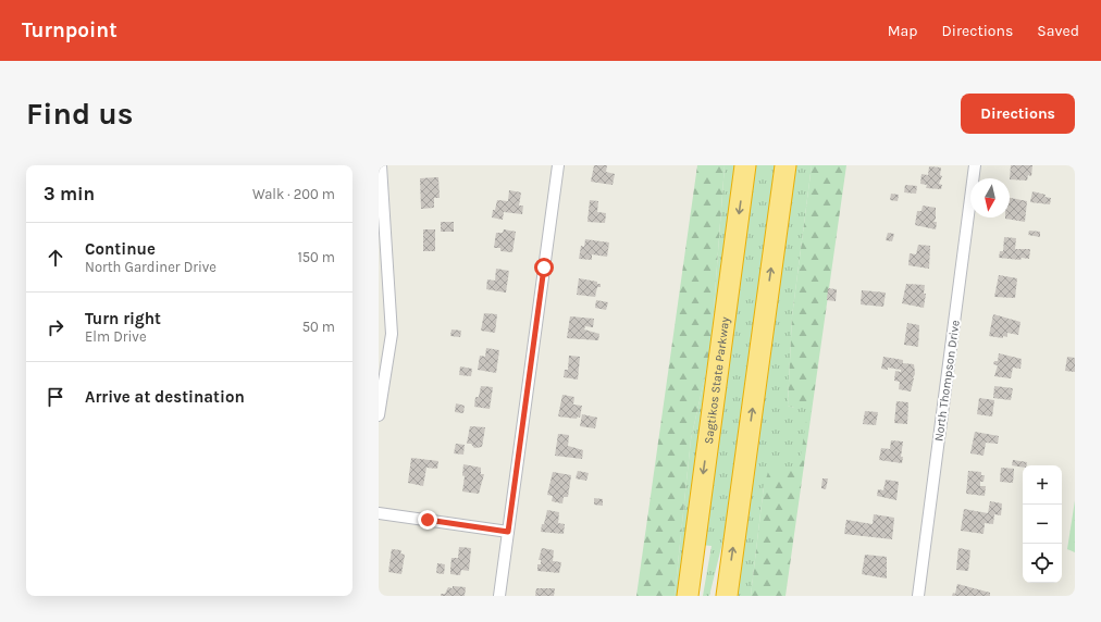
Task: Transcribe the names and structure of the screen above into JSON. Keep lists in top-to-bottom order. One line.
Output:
{"streets":{"highway":["Sagtikos State Parkway"],"street":["North Thompson Drive"]},"north":"bottom","page":{"header":"Turnpoint","nav":["Map","Directions","Saved"],"buttons":"Directions","title":"Find us","heading":["3 min","Walk · 200 m"],"list":[["Continue","North Gardiner Drive","150 m"],["Turn right","Elm Drive","50 m"],"Arrive at destination"],"map_buttons":["+","−"]}}
